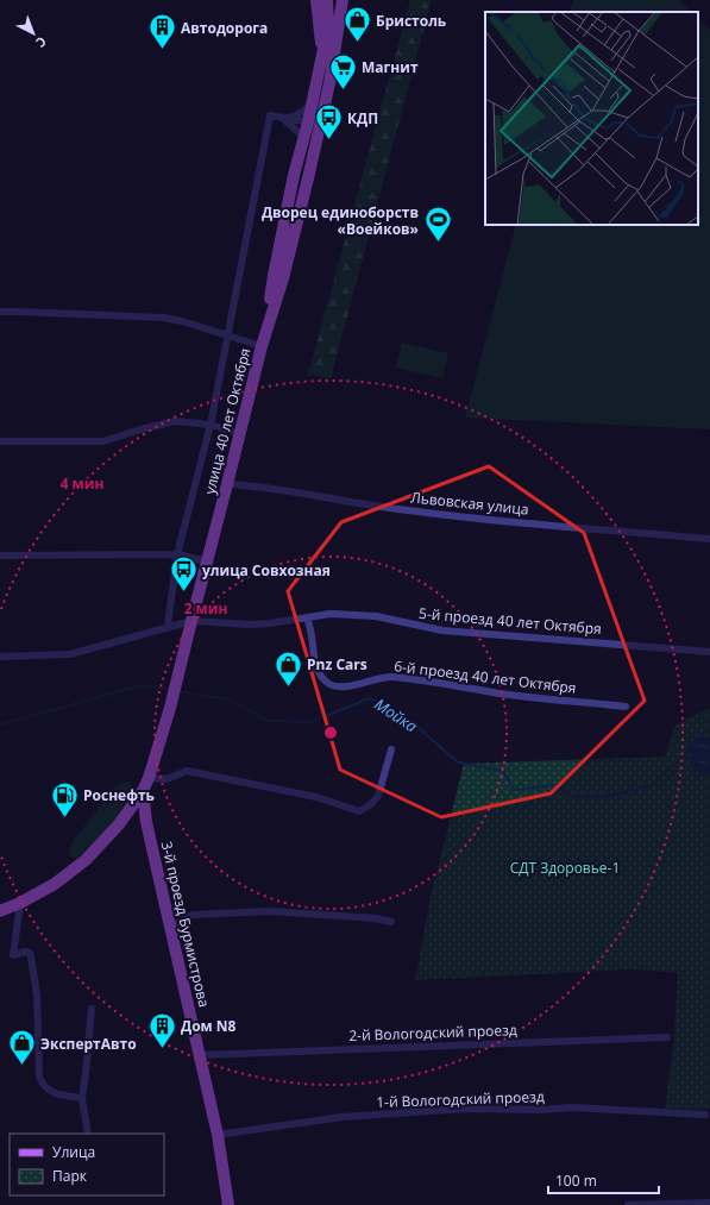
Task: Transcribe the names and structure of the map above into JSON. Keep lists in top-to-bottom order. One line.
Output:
{"streets":{"main road":["улица 40 лет Октября","3-й проезд Бурмистрова"],"street":["Львовская улица","5-й проезд 40 лет Октября","6-й проезд 40 лет Октября","2-й Вологодский проезд","1-й Вологодский проезд"]},"crossings":[["улица 40 лет Октября","Львовская улица"],["улица 40 лет Октября","5-й проезд 40 лет Октября"],["улица 40 лет Октября","3-й проезд Бурмистрова"],["5-й проезд 40 лет Октября","6-й проезд 40 лет Октября"],["3-й проезд Бурмистрова","2-й Вологодский проезд"],["3-й проезд Бурмистрова","1-й Вологодский проезд"]],"water":["Мойка"],"parks":["СДТ Здоровье-1"],"places":{"shop":["Бристоль","Pnz Cars","ЭкспертАвто"],"building":["Автодорога","Дом N8"],"supermarket":["Магнит"],"bus stop":["КДП","улица Совхозная"],"sports":["Дворец единоборств «Воейков»"],"fuel station":["Роснефть"]},"legend":["Улица","Парк"],"scale_bar":"100 m","north":"bottom right","rings":["4 мин","2 мин"]}
